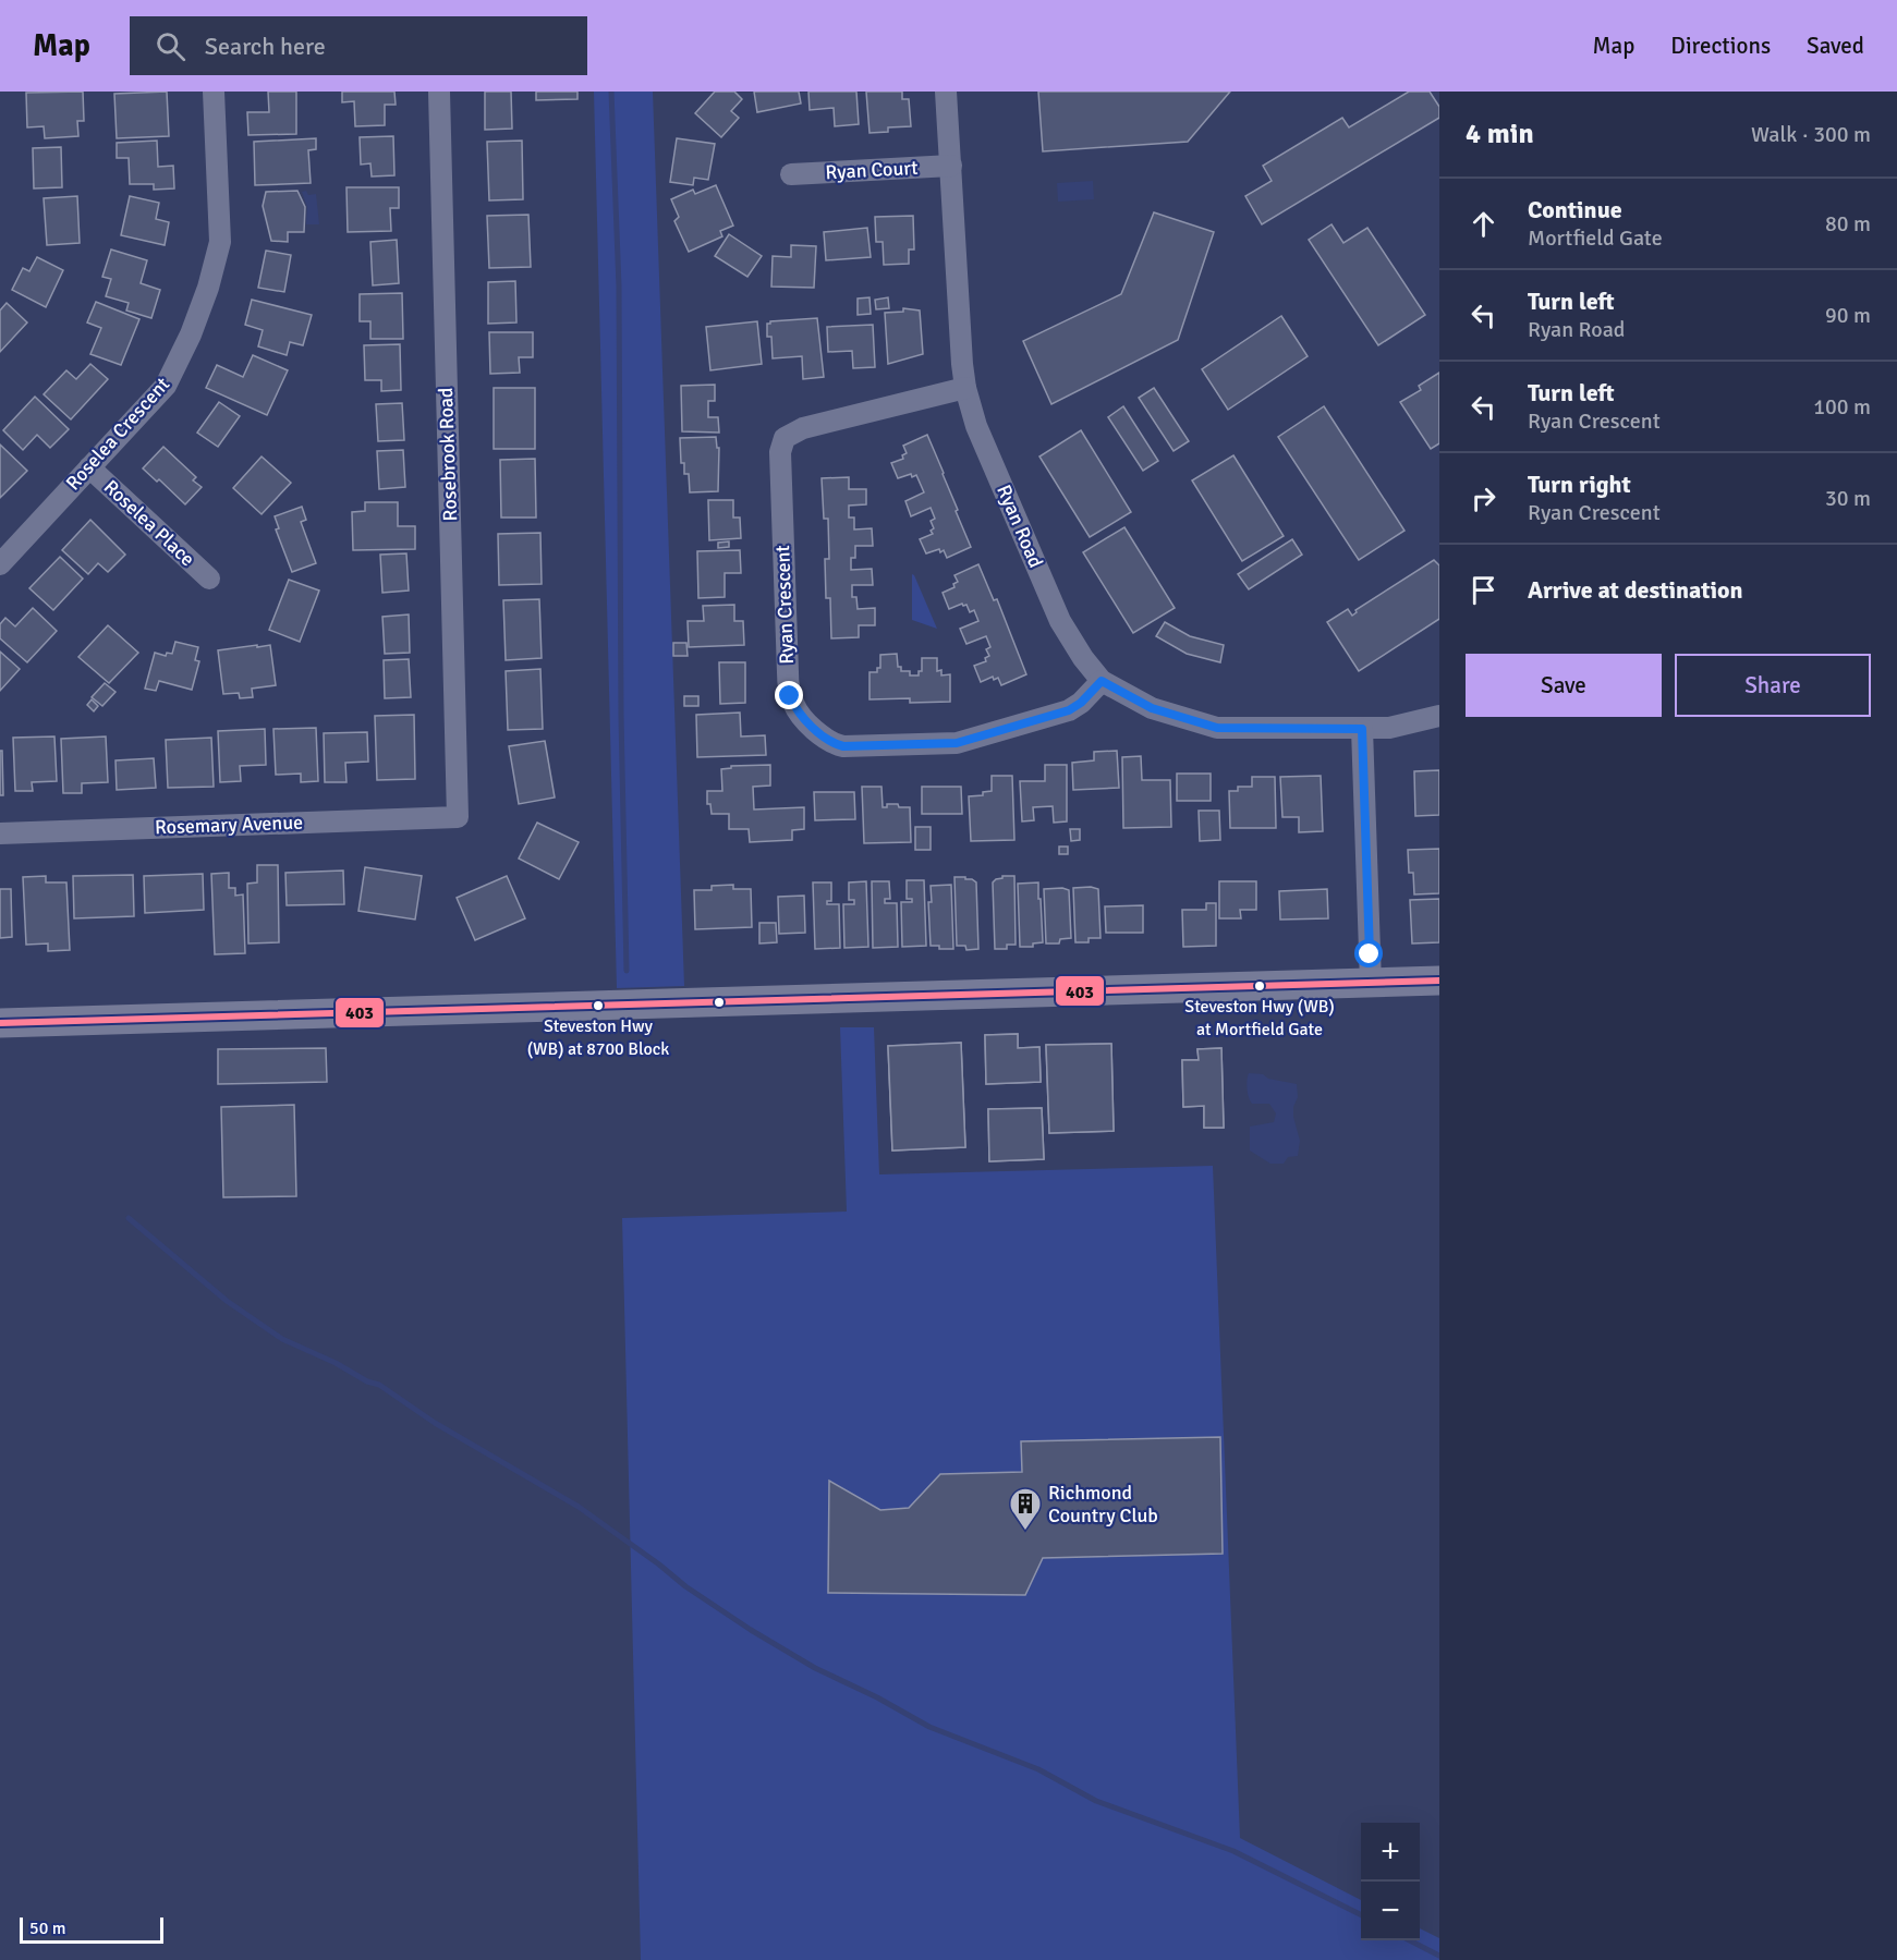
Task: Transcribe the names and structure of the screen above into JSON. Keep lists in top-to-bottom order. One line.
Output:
{"streets":{"street":["Ryan Court","Roselea Crescent","Rosebrook Road","Roselea Place","Ryan Road","Ryan Crescent","Rosemary Avenue"]},"crossings":[["Ryan Court","Ryan Road"],["Roselea Crescent","Roselea Place"],["Rosebrook Road","Rosemary Avenue"],["Ryan Road","Ryan Crescent"]],"places":{"other":["Steveston Hwy (WB) at Mortfield Gate","Steveston Hwy (WB) at 8700 Block"],"building":["Richmond Country Club"]},"lines":["transit line 403"],"scale_bar":"50 m","page":{"header":"Map","search":"Search here","nav":["Map","Directions","Saved"],"heading":["4 min","Walk · 300 m"],"list":[["Continue","Mortfield Gate","80 m"],["Turn left","Ryan Road","90 m"],["Turn left","Ryan Crescent","100 m"],["Turn right","Ryan Crescent","30 m"],"Arrive at destination"],"buttons":["Save","Share"],"map_buttons":["+","−"],"scale":"50 m"}}
